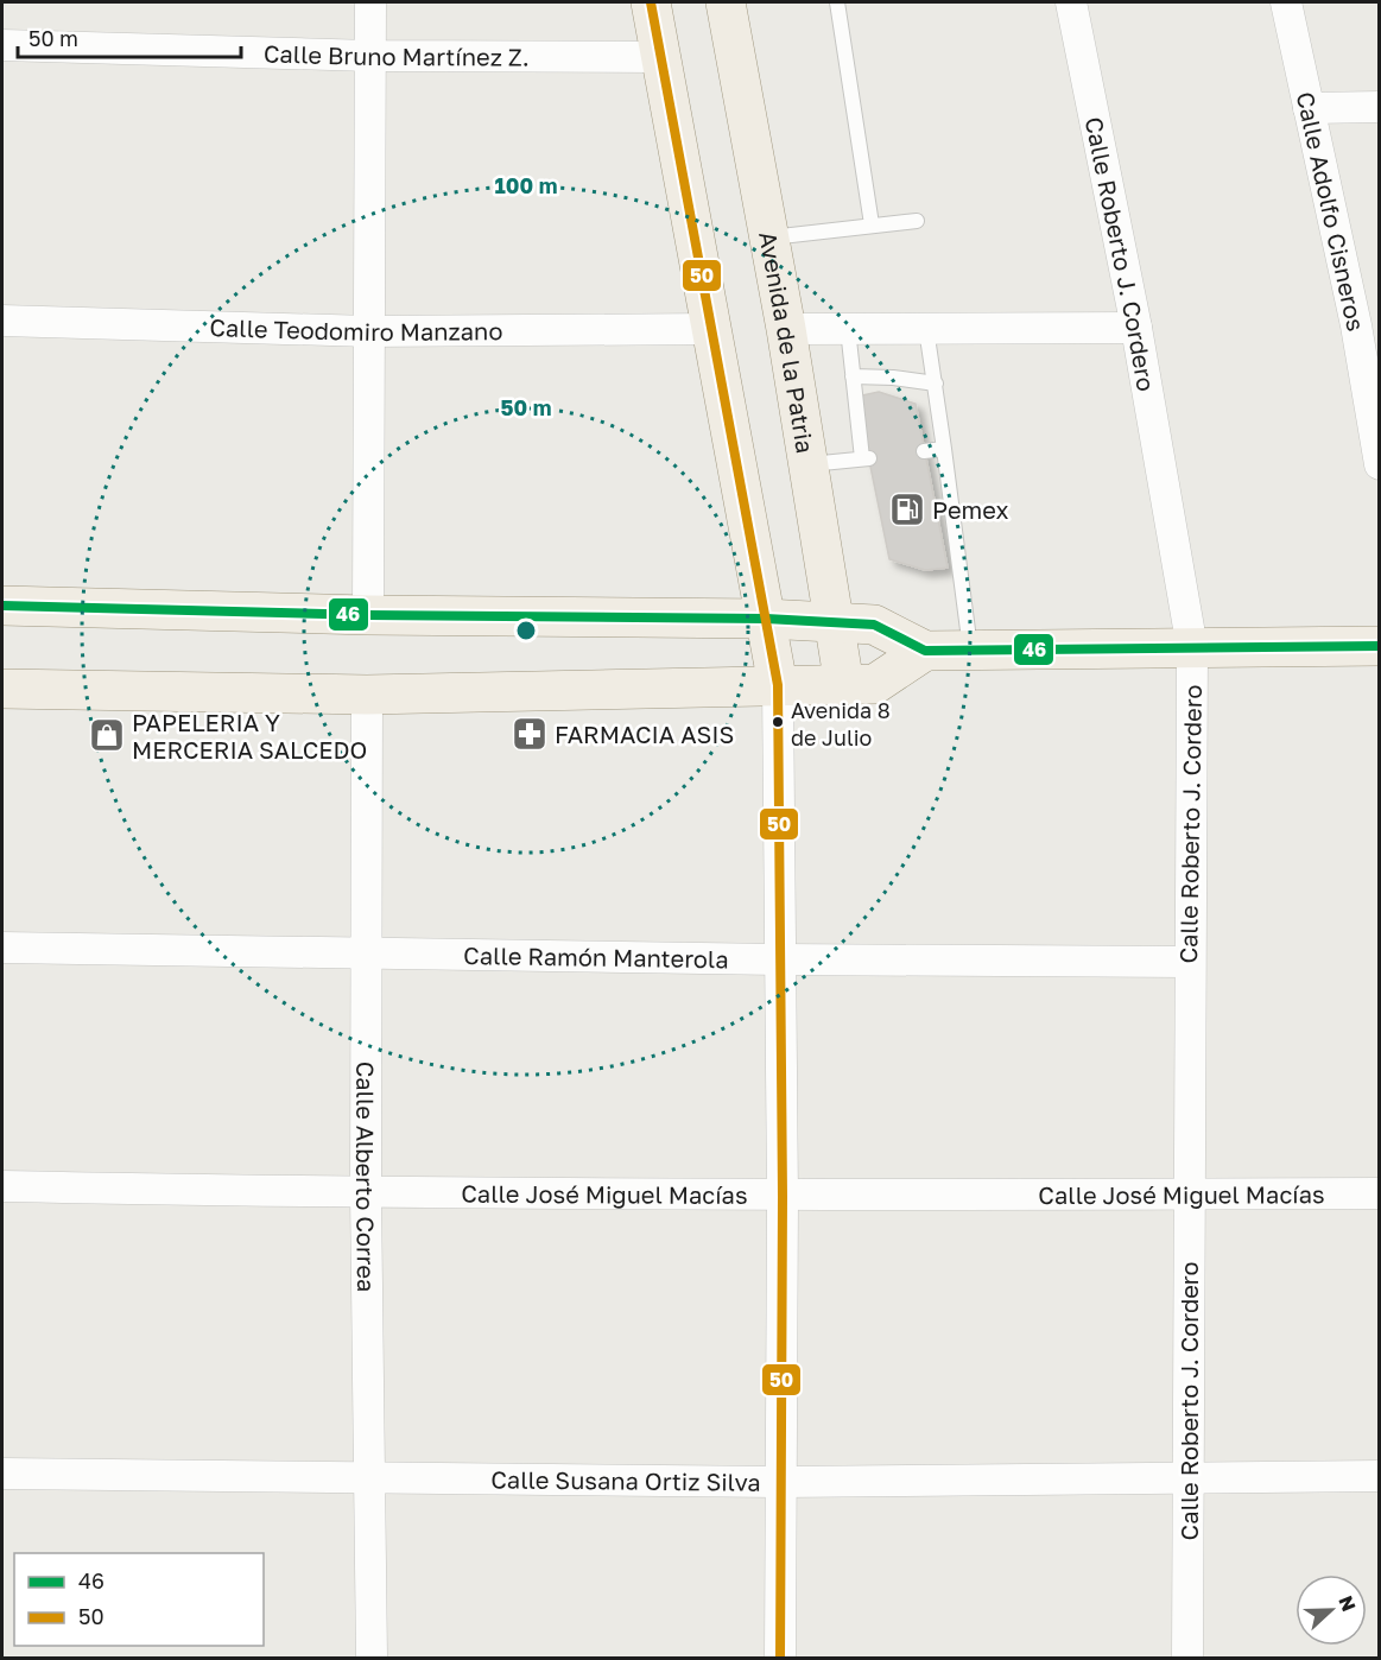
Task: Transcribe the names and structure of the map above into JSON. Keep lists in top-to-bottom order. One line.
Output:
{"streets":{"main road":["Avenida de la Patria"],"street":["Calle Bruno Martínez Z.","Calle Adolfo Cisneros","Calle Roberto J. Cordero","Calle Teodomiro Manzano","Calle Ramón Manterola","Calle Alberto Correa","Calle José Miguel Macías","Calle Susana Ortiz Silva"]},"crossings":[["Calle Roberto J. Cordero","Calle Ramón Manterola"],["Calle Roberto J. Cordero","Calle José Miguel Macías"],["Calle Roberto J. Cordero","Calle Susana Ortiz Silva"],["Calle Ramón Manterola","Calle Alberto Correa"],["Calle Alberto Correa","Calle José Miguel Macías"],["Calle Alberto Correa","Calle Susana Ortiz Silva"]],"places":{"fuel station":["Pemex"],"other":["Avenida 8 de Julio"],"pharmacy":["FARMACIA ASIS"],"shop":["PAPELERIA Y MERCERIA SALCEDO"]},"lines":["transit line 50","transit line 46"],"legend":["46","50"],"scale_bar":"50 m","north":"right","rings":["100 m","50 m"]}
